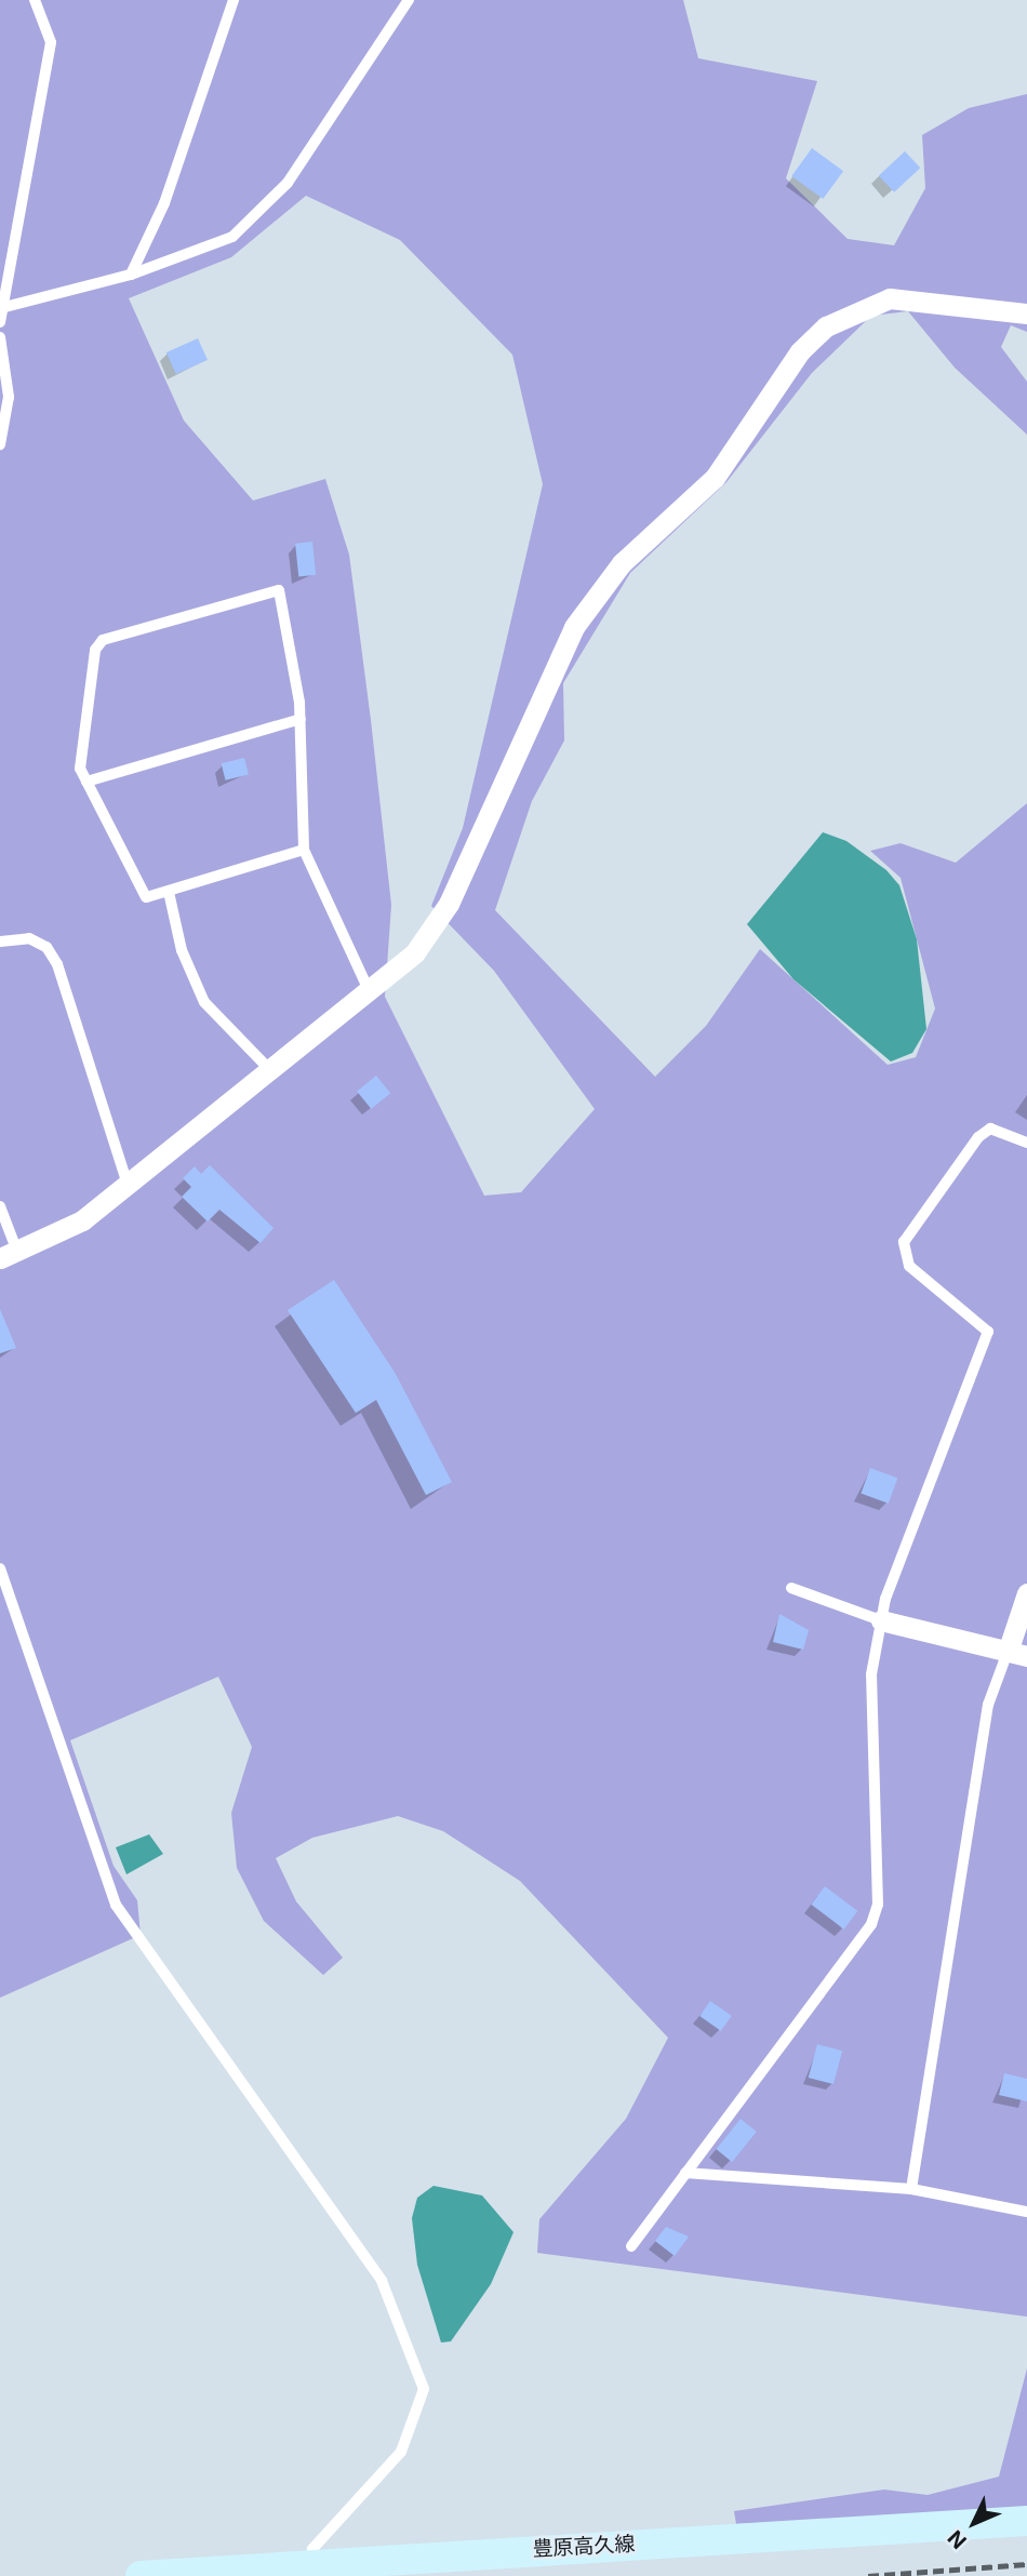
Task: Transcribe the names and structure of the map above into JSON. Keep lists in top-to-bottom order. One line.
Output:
{"streets":{"main road":["豊原高久線"]},"north":"bottom left"}
